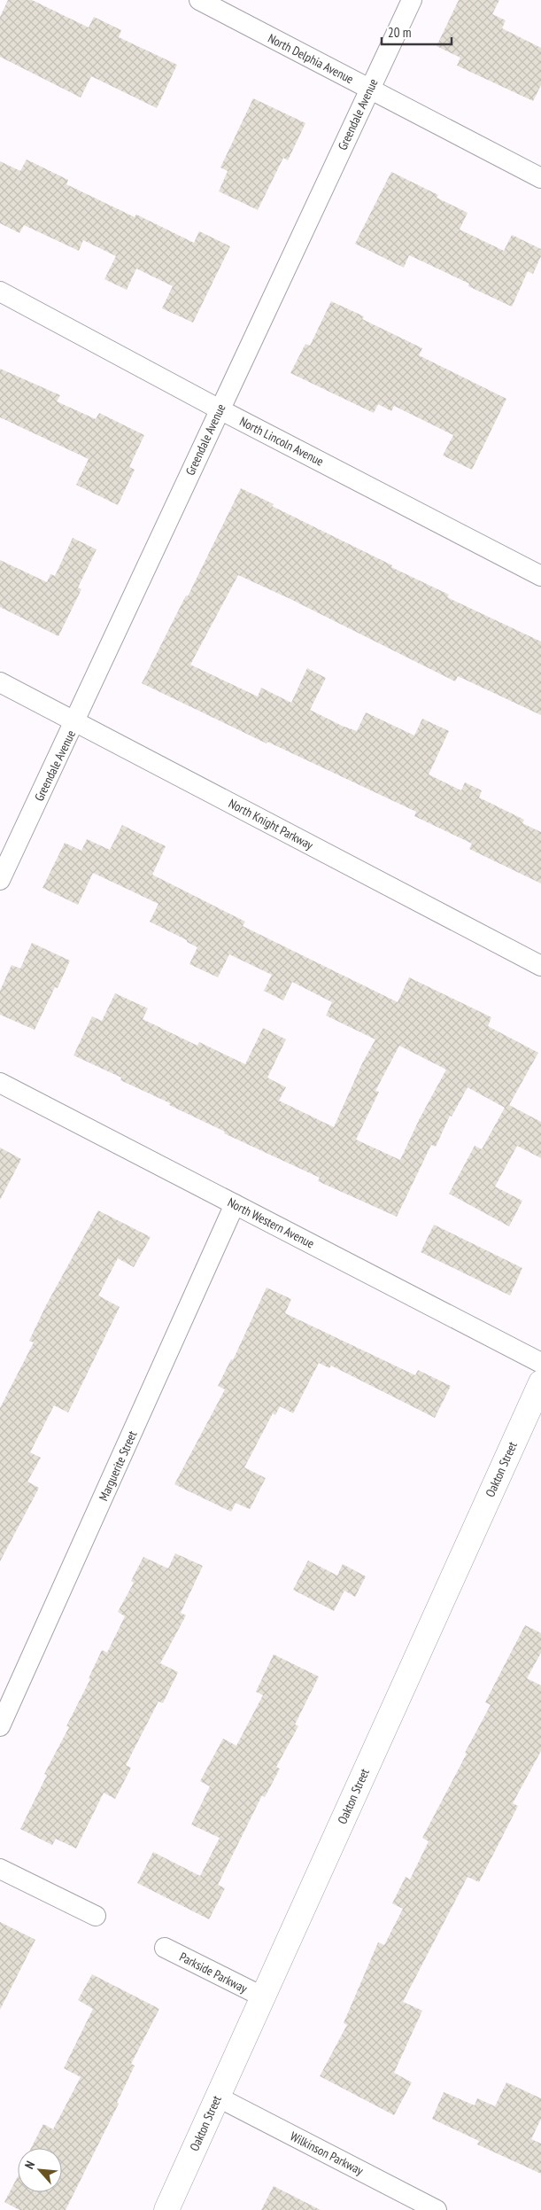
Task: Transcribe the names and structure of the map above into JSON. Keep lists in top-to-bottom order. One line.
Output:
{"streets":{"main road":["Oakton Street"],"street":["North Delphia Avenue","Greendale Avenue","North Lincoln Avenue","North Knight Parkway","North Western Avenue","Marguerite Street","Parkside Parkway","Wilkinson Parkway"]},"crossings":[["North Delphia Avenue","Greendale Avenue"],["Greendale Avenue","North Lincoln Avenue"],["Greendale Avenue","North Knight Parkway"],["North Western Avenue","Marguerite Street"],["Oakton Street","Parkside Parkway"],["Oakton Street","Wilkinson Parkway"]],"scale_bar":"20 m","north":"top left"}
